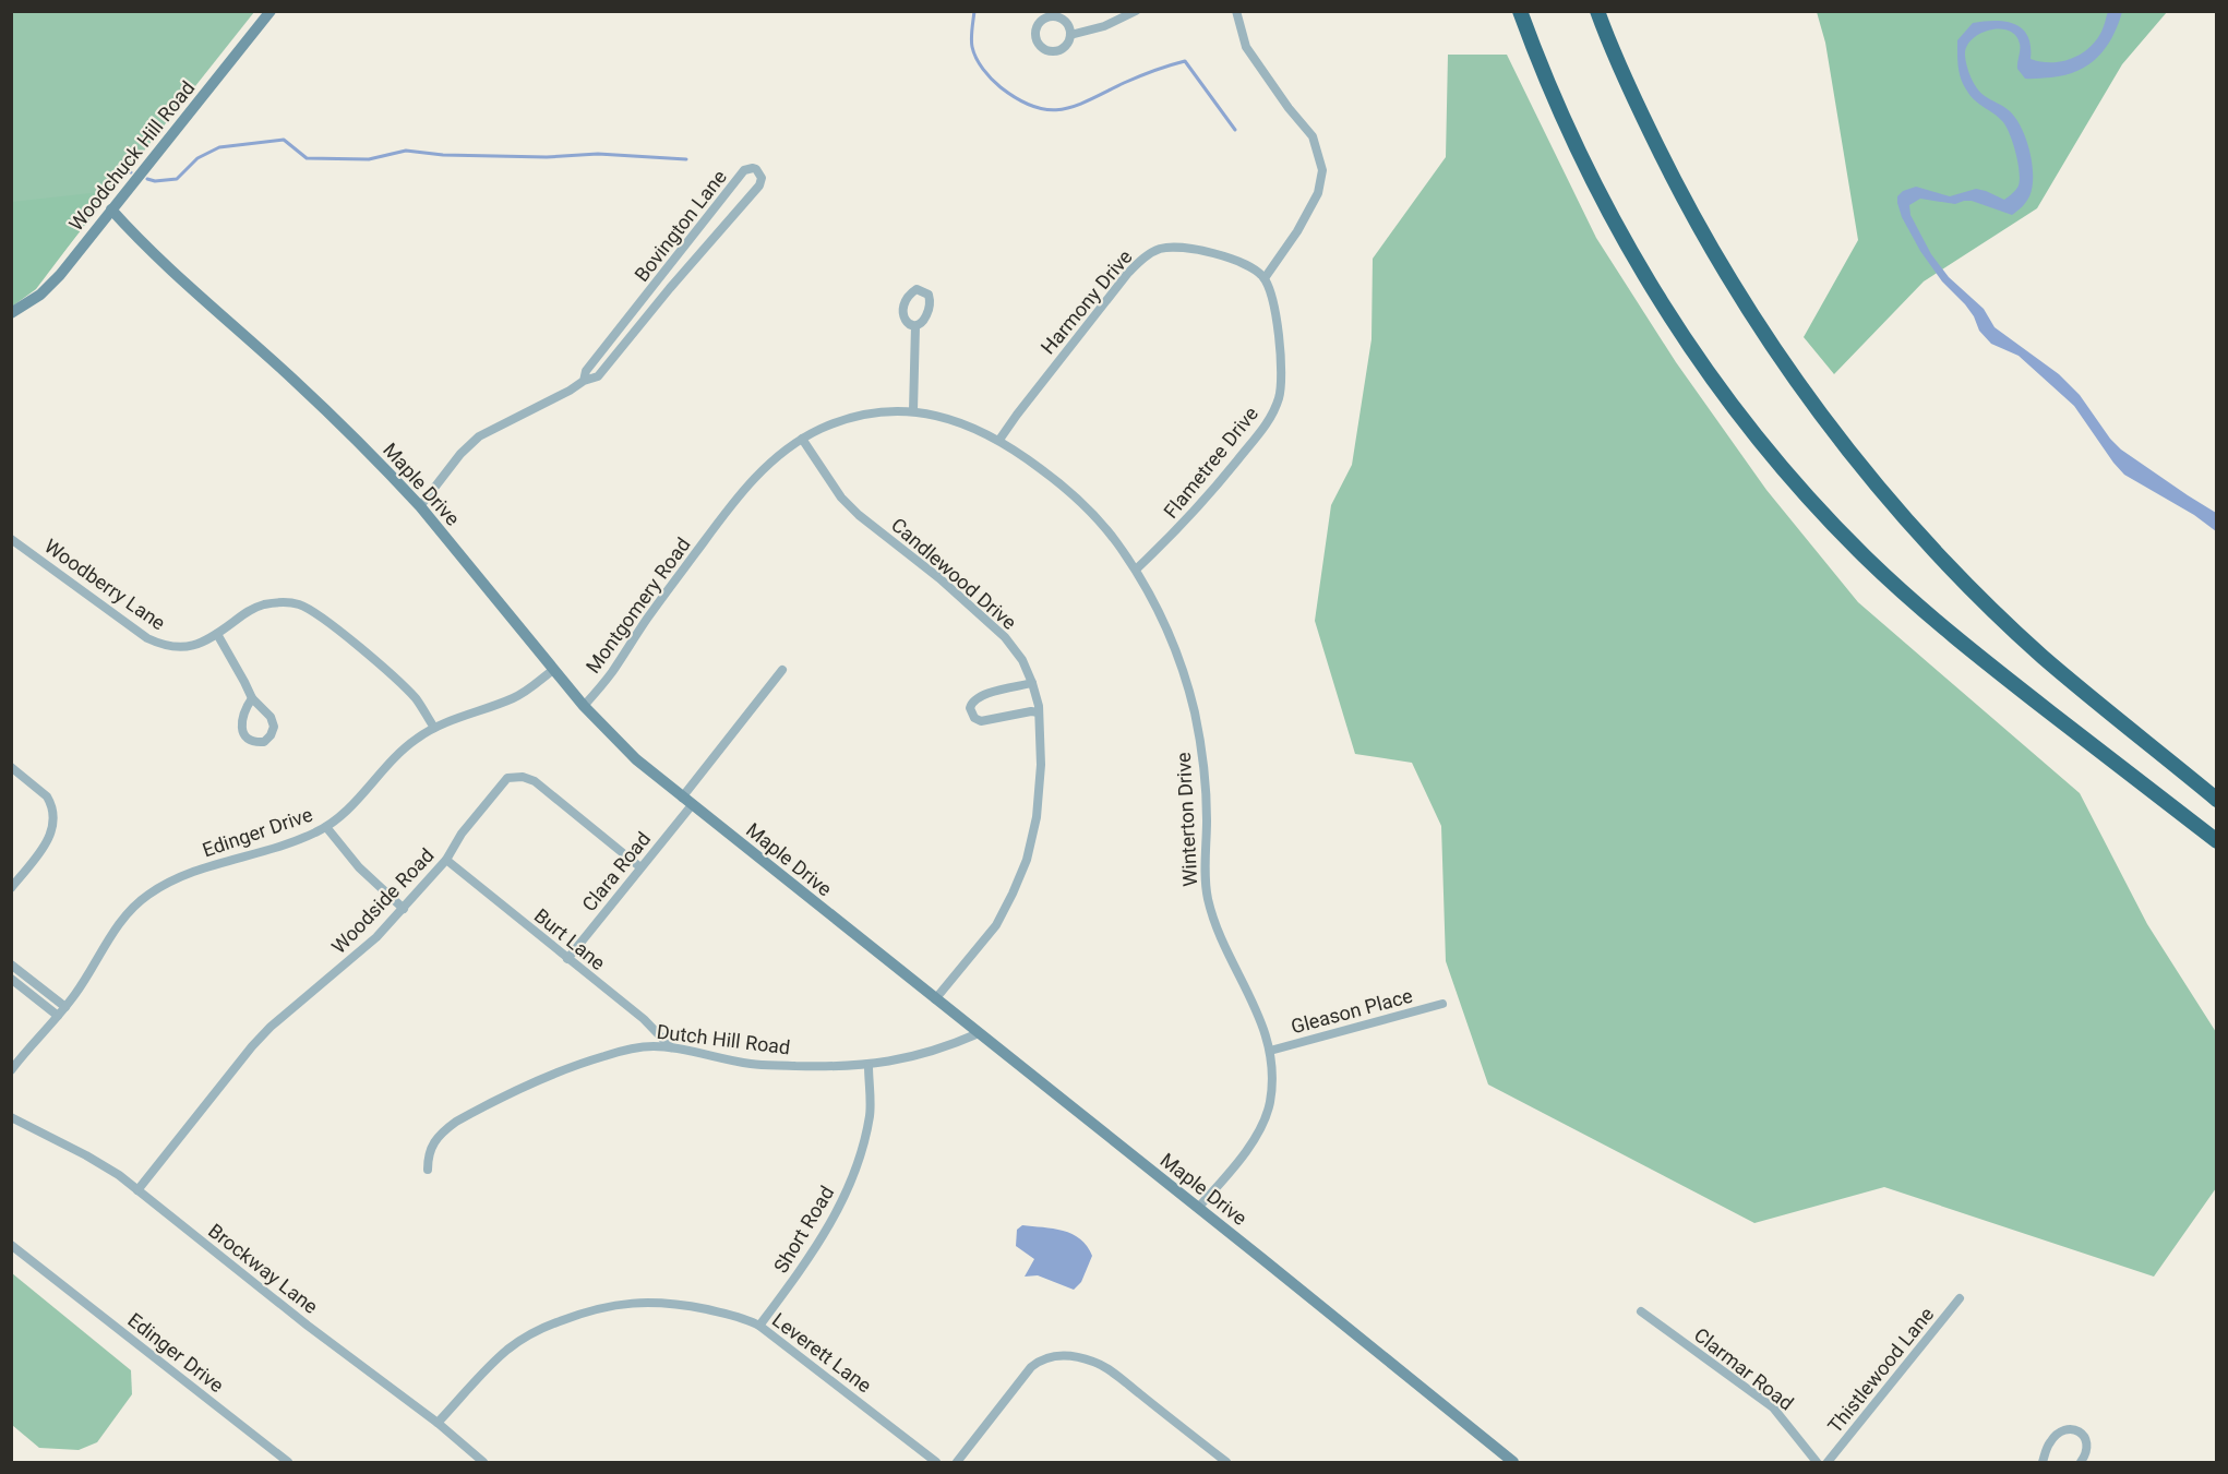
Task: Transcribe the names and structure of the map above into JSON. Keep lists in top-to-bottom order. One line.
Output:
{"streets":{"street":["Woodchuck Hill Road","Bovington Lane","Harmony Drive","Flametree Drive","Maple Drive","Candlewood Drive","Woodberry Lane","Montgomery Road","Winterton Drive","Edinger Drive","Clara Road","Woodside Road","Burt Lane","Gleason Place","Dutch Hill Road","Short Road","Brockway Lane","Leverett Lane","Clarmar Road","Thistlewood Lane"]},"crossings":[["Woodchuck Hill Road","Maple Drive"],["Bovington Lane","Maple Drive"],["Harmony Drive","Flametree Drive"],["Harmony Drive","Winterton Drive"],["Flametree Drive","Winterton Drive"],["Maple Drive","Candlewood Drive"],["Maple Drive","Montgomery Road"],["Maple Drive","Winterton Drive"],["Maple Drive","Edinger Drive"],["Maple Drive","Clara Road"],["Maple Drive","Dutch Hill Road"],["Candlewood Drive","Winterton Drive"],["Woodberry Lane","Edinger Drive"],["Montgomery Road","Winterton Drive"],["Winterton Drive","Gleason Place"],["Clara Road","Woodside Road"],["Clara Road","Burt Lane"],["Woodside Road","Burt Lane"],["Woodside Road","Brockway Lane"],["Burt Lane","Dutch Hill Road"],["Dutch Hill Road","Short Road"],["Short Road","Leverett Lane"],["Brockway Lane","Leverett Lane"]]}
